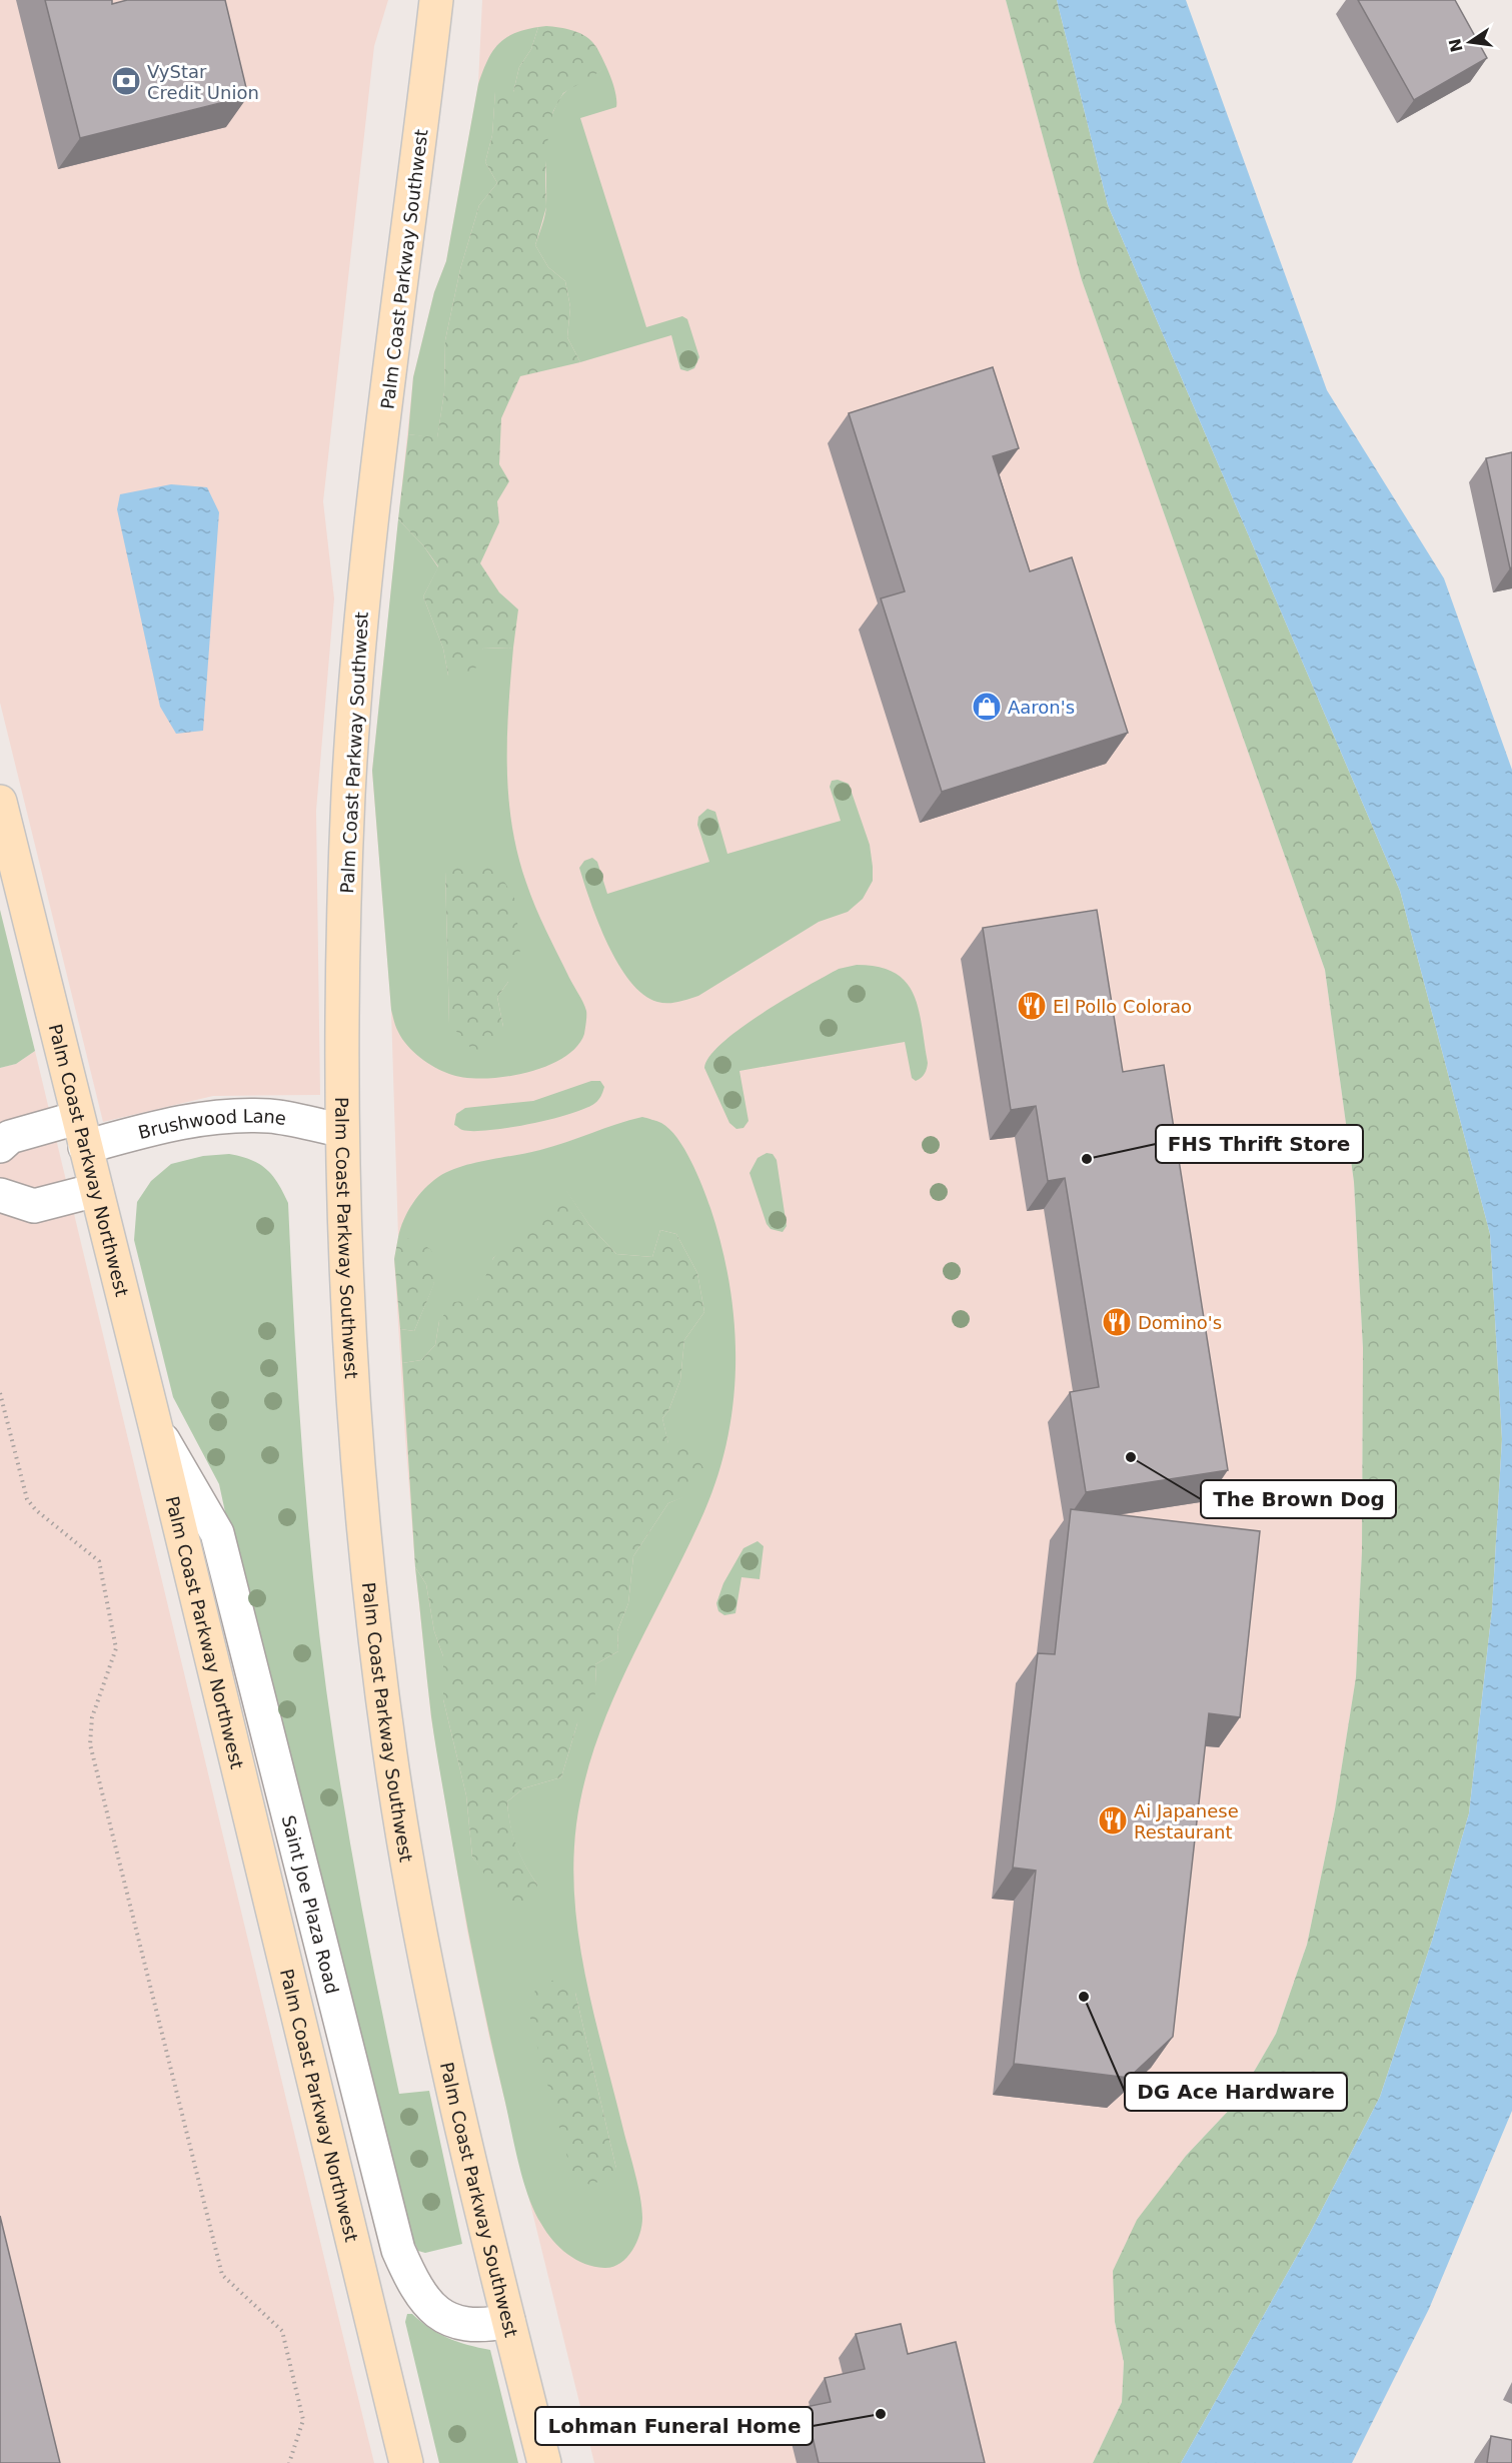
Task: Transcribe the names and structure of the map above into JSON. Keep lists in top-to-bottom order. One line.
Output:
{"streets":{"main road":["Palm Coast Parkway Southwest","Palm Coast Parkway Northwest"],"street":["Brushwood Lane","Saint Joe Plaza Road"]},"crossings":[["Palm Coast Parkway Southwest","Brushwood Lane"],["Palm Coast Parkway Southwest","Saint Joe Plaza Road"],["Brushwood Lane","Palm Coast Parkway Northwest"],["Palm Coast Parkway Northwest","Saint Joe Plaza Road"]],"places":{"bank":["VyStar Credit Union"],"shop":["Aaron's"],"restaurant":["El Pollo Colorao","Domino's","Ai Japanese Restaurant"],"other":["FHS Thrift Store","The Brown Dog","DG Ace Hardware","Lohman Funeral Home"]},"north":"left"}
